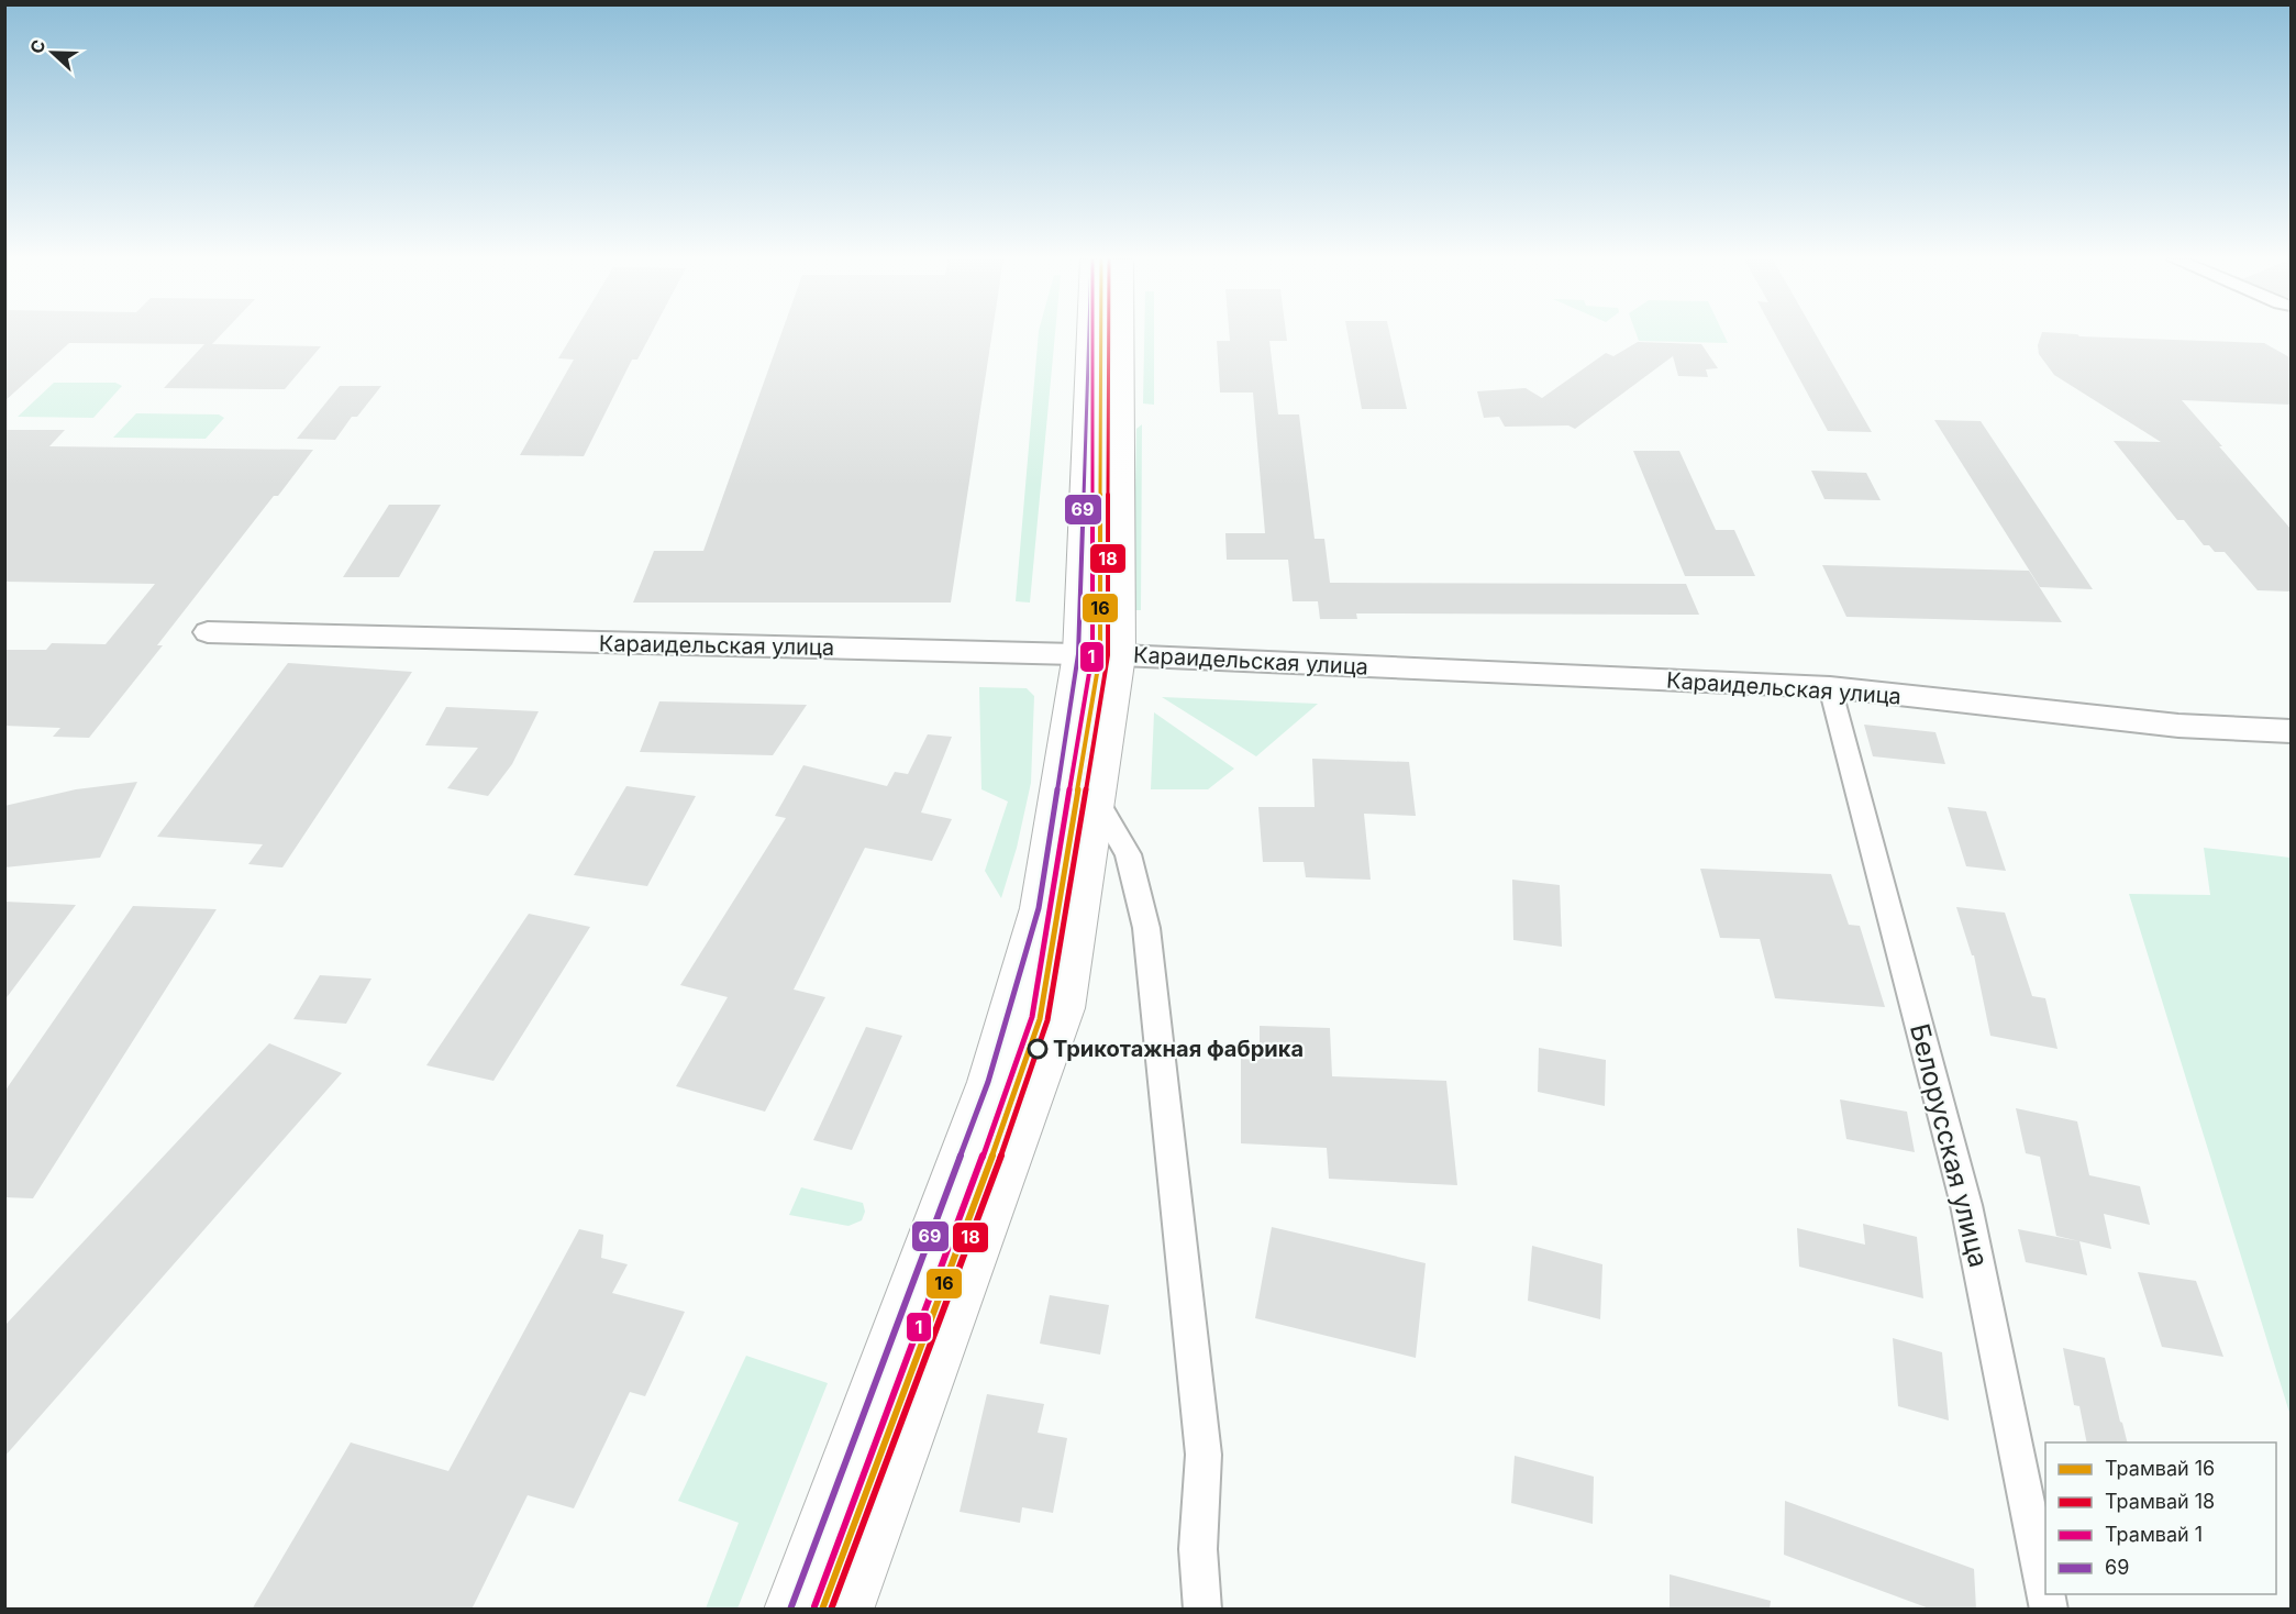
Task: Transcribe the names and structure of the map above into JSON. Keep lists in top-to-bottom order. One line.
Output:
{"streets":{"street":["Караидельская улица","Белорусская улица"]},"crossings":[["Караидельская улица","Белорусская улица"]],"places":["Трикотажная фабрика"],"lines":["tram line 16","tram line 18","tram line 1","transit line 69"],"legend":["Трамвай 16","Трамвай 18","Трамвай 1","69"],"north":"left"}
